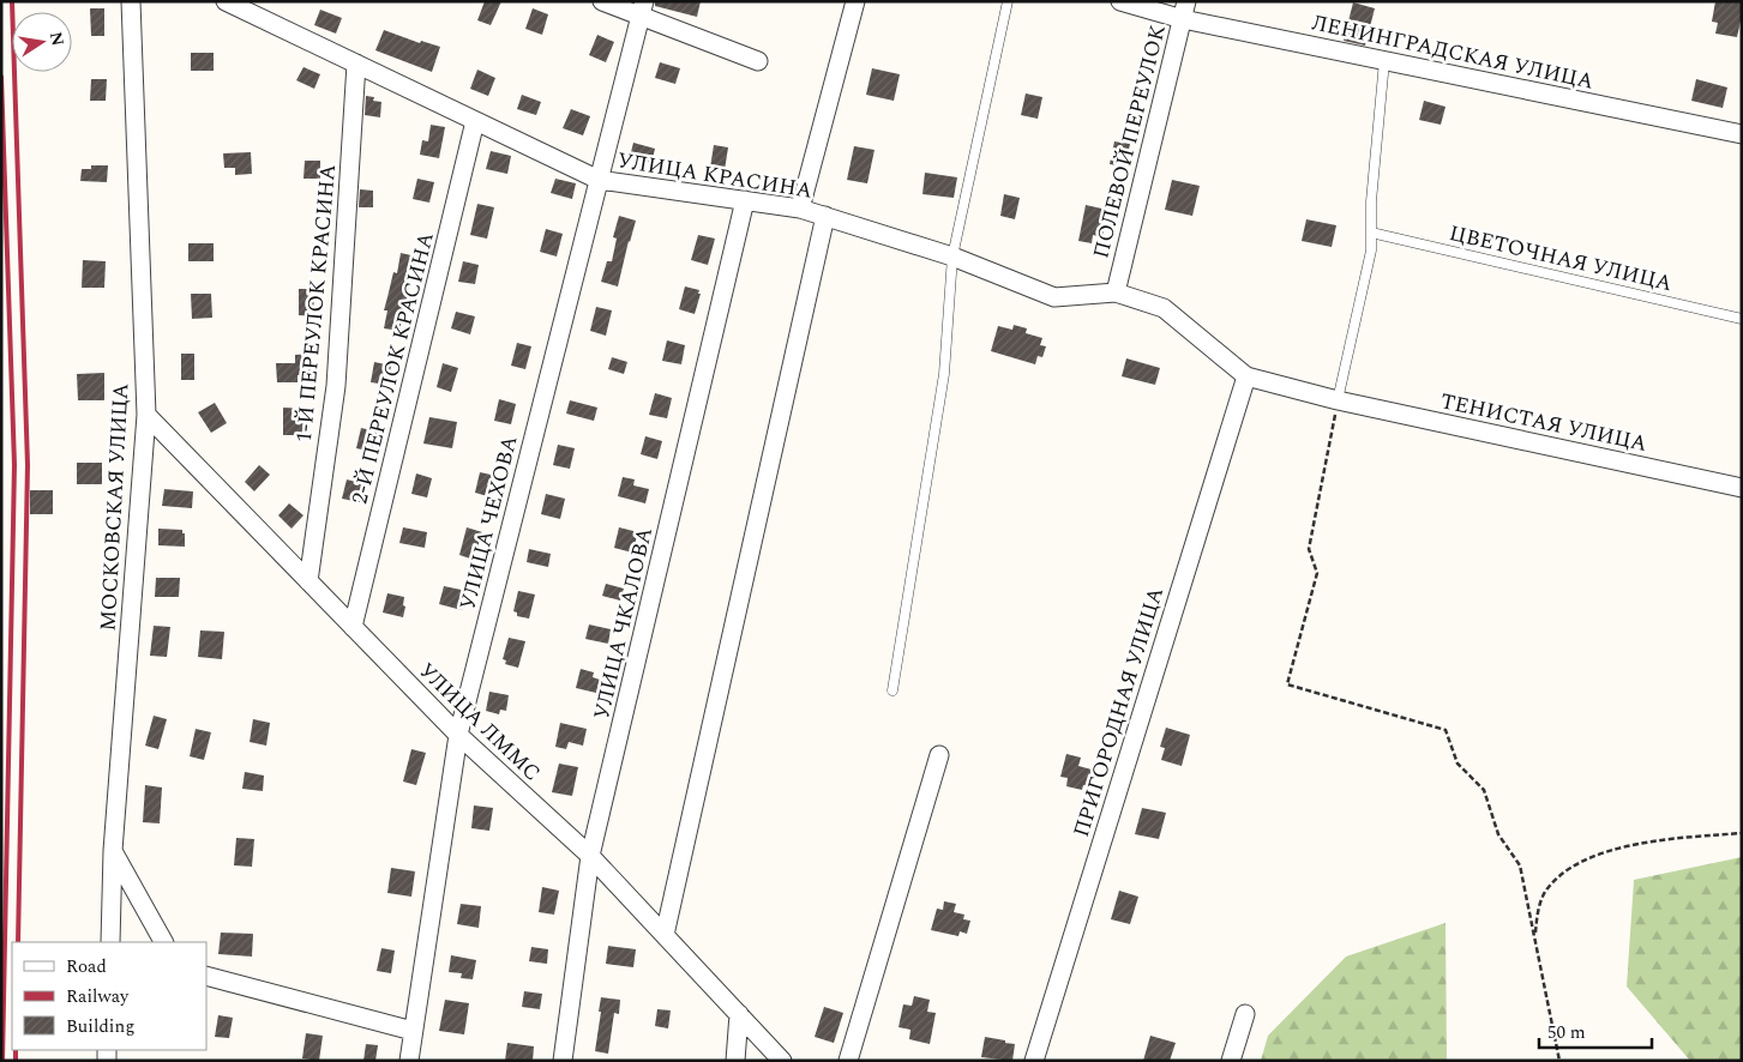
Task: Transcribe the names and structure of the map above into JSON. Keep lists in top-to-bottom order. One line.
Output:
{"streets":{"street":["ЛЕНИНГРАДСКАЯ УЛИЦА","ПОЛЕВОЙ ПЕРЕУЛОК","УЛИЦА КРАСИНА","1-Й ПЕРЕУЛОК КРАСИНА","2-Й ПЕРЕУЛОК КРАСИНА","ТЕНИСТАЯ УЛИЦА","МОСКОВСКАЯ УЛИЦА","УЛИЦА ЧЕХОВА","УЛИЦА ЧКАЛОВА","ПРИГОРОДНАЯ УЛИЦА","УЛИЦА ЛММС"],"lane":["ЦВЕТОЧНАЯ УЛИЦА"]},"crossings":[["ЛЕНИНГРАДСКАЯ УЛИЦА","ПОЛЕВОЙ ПЕРЕУЛОК"],["ПОЛЕВОЙ ПЕРЕУЛОК","УЛИЦА КРАСИНА"],["УЛИЦА КРАСИНА","1-Й ПЕРЕУЛОК КРАСИНА"],["УЛИЦА КРАСИНА","2-Й ПЕРЕУЛОК КРАСИНА"],["УЛИЦА КРАСИНА","ТЕНИСТАЯ УЛИЦА"],["УЛИЦА КРАСИНА","УЛИЦА ЧЕХОВА"],["УЛИЦА КРАСИНА","УЛИЦА ЧКАЛОВА"],["УЛИЦА КРАСИНА","ПРИГОРОДНАЯ УЛИЦА"],["1-Й ПЕРЕУЛОК КРАСИНА","УЛИЦА ЛММС"],["2-Й ПЕРЕУЛОК КРАСИНА","УЛИЦА ЛММС"],["МОСКОВСКАЯ УЛИЦА","УЛИЦА ЛММС"],["УЛИЦА ЧЕХОВА","УЛИЦА ЛММС"],["УЛИЦА ЧКАЛОВА","УЛИЦА ЛММС"]],"legend":["Road","Railway","Building"],"scale_bar":"50 m","north":"right"}
